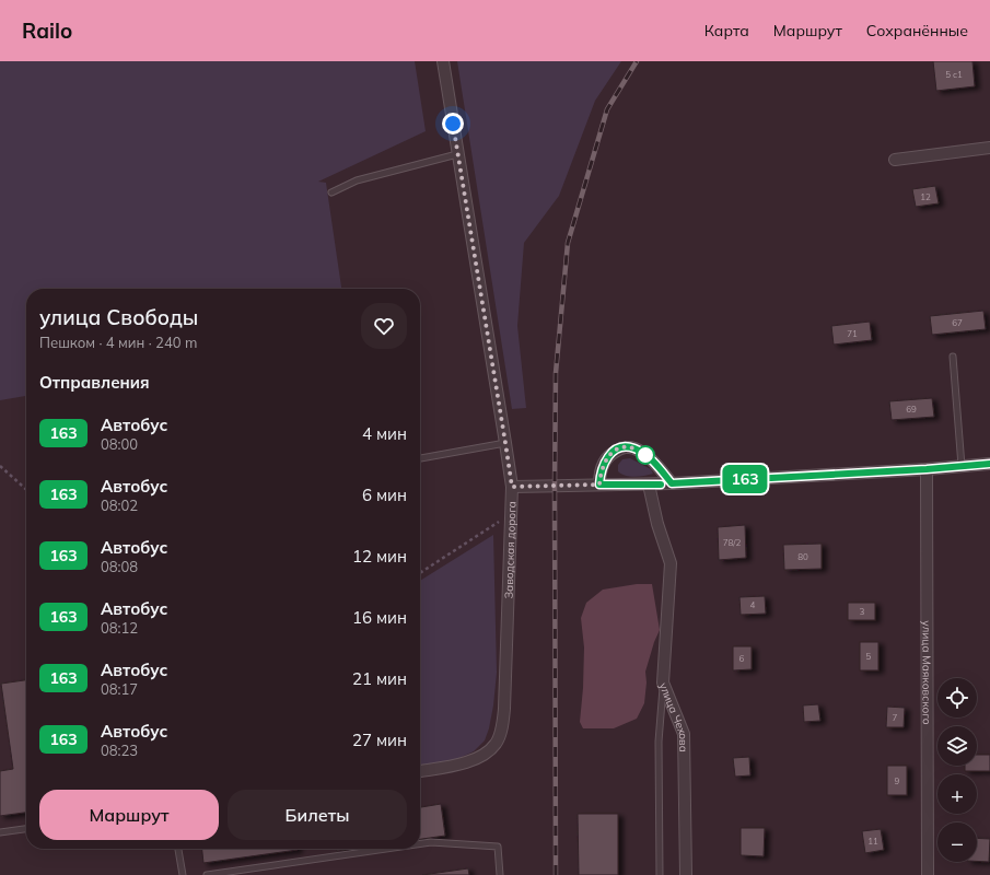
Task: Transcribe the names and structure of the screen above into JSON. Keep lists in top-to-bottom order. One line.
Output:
{"streets":{"street":["Заводская дорога","улица Маяковского","улица Чехова"]},"lines":["bus line 163"],"house_numbers":["5 с1","12","67","71","69","78/2","80","4","3","5","6","7","9","11"],"page":{"header":"Railo","nav":["Карта","Маршрут","Сохранённые"],"on_map":"163","heading":[["улица Свободы","Пешком · 4 мин · 240 m"],"Отправления"],"list":[{"mark":"163","name":"Автобус","note":"08:00","value":"4 мин"},{"mark":"163","name":"Автобус","note":"08:02","value":"6 мин"},{"mark":"163","name":"Автобус","note":"08:08","value":"12 мин"},{"mark":"163","name":"Автобус","note":"08:12","value":"16 мин"},{"mark":"163","name":"Автобус","note":"08:17","value":"21 мин"},{"mark":"163","name":"Автобус","note":"08:23","value":"27 мин"}],"map_buttons":["+","−"],"buttons":["Маршрут","Билеты"]}}
